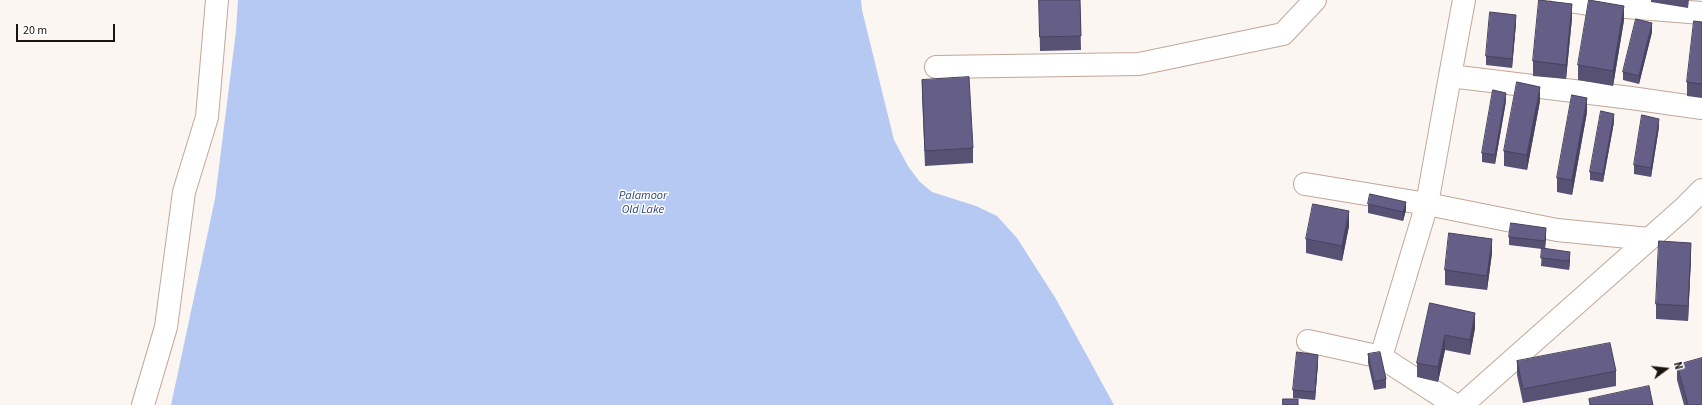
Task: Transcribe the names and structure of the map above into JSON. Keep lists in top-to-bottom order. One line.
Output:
{"water":["Palamoor Old Lake"],"scale_bar":"20 m","north":"right"}
